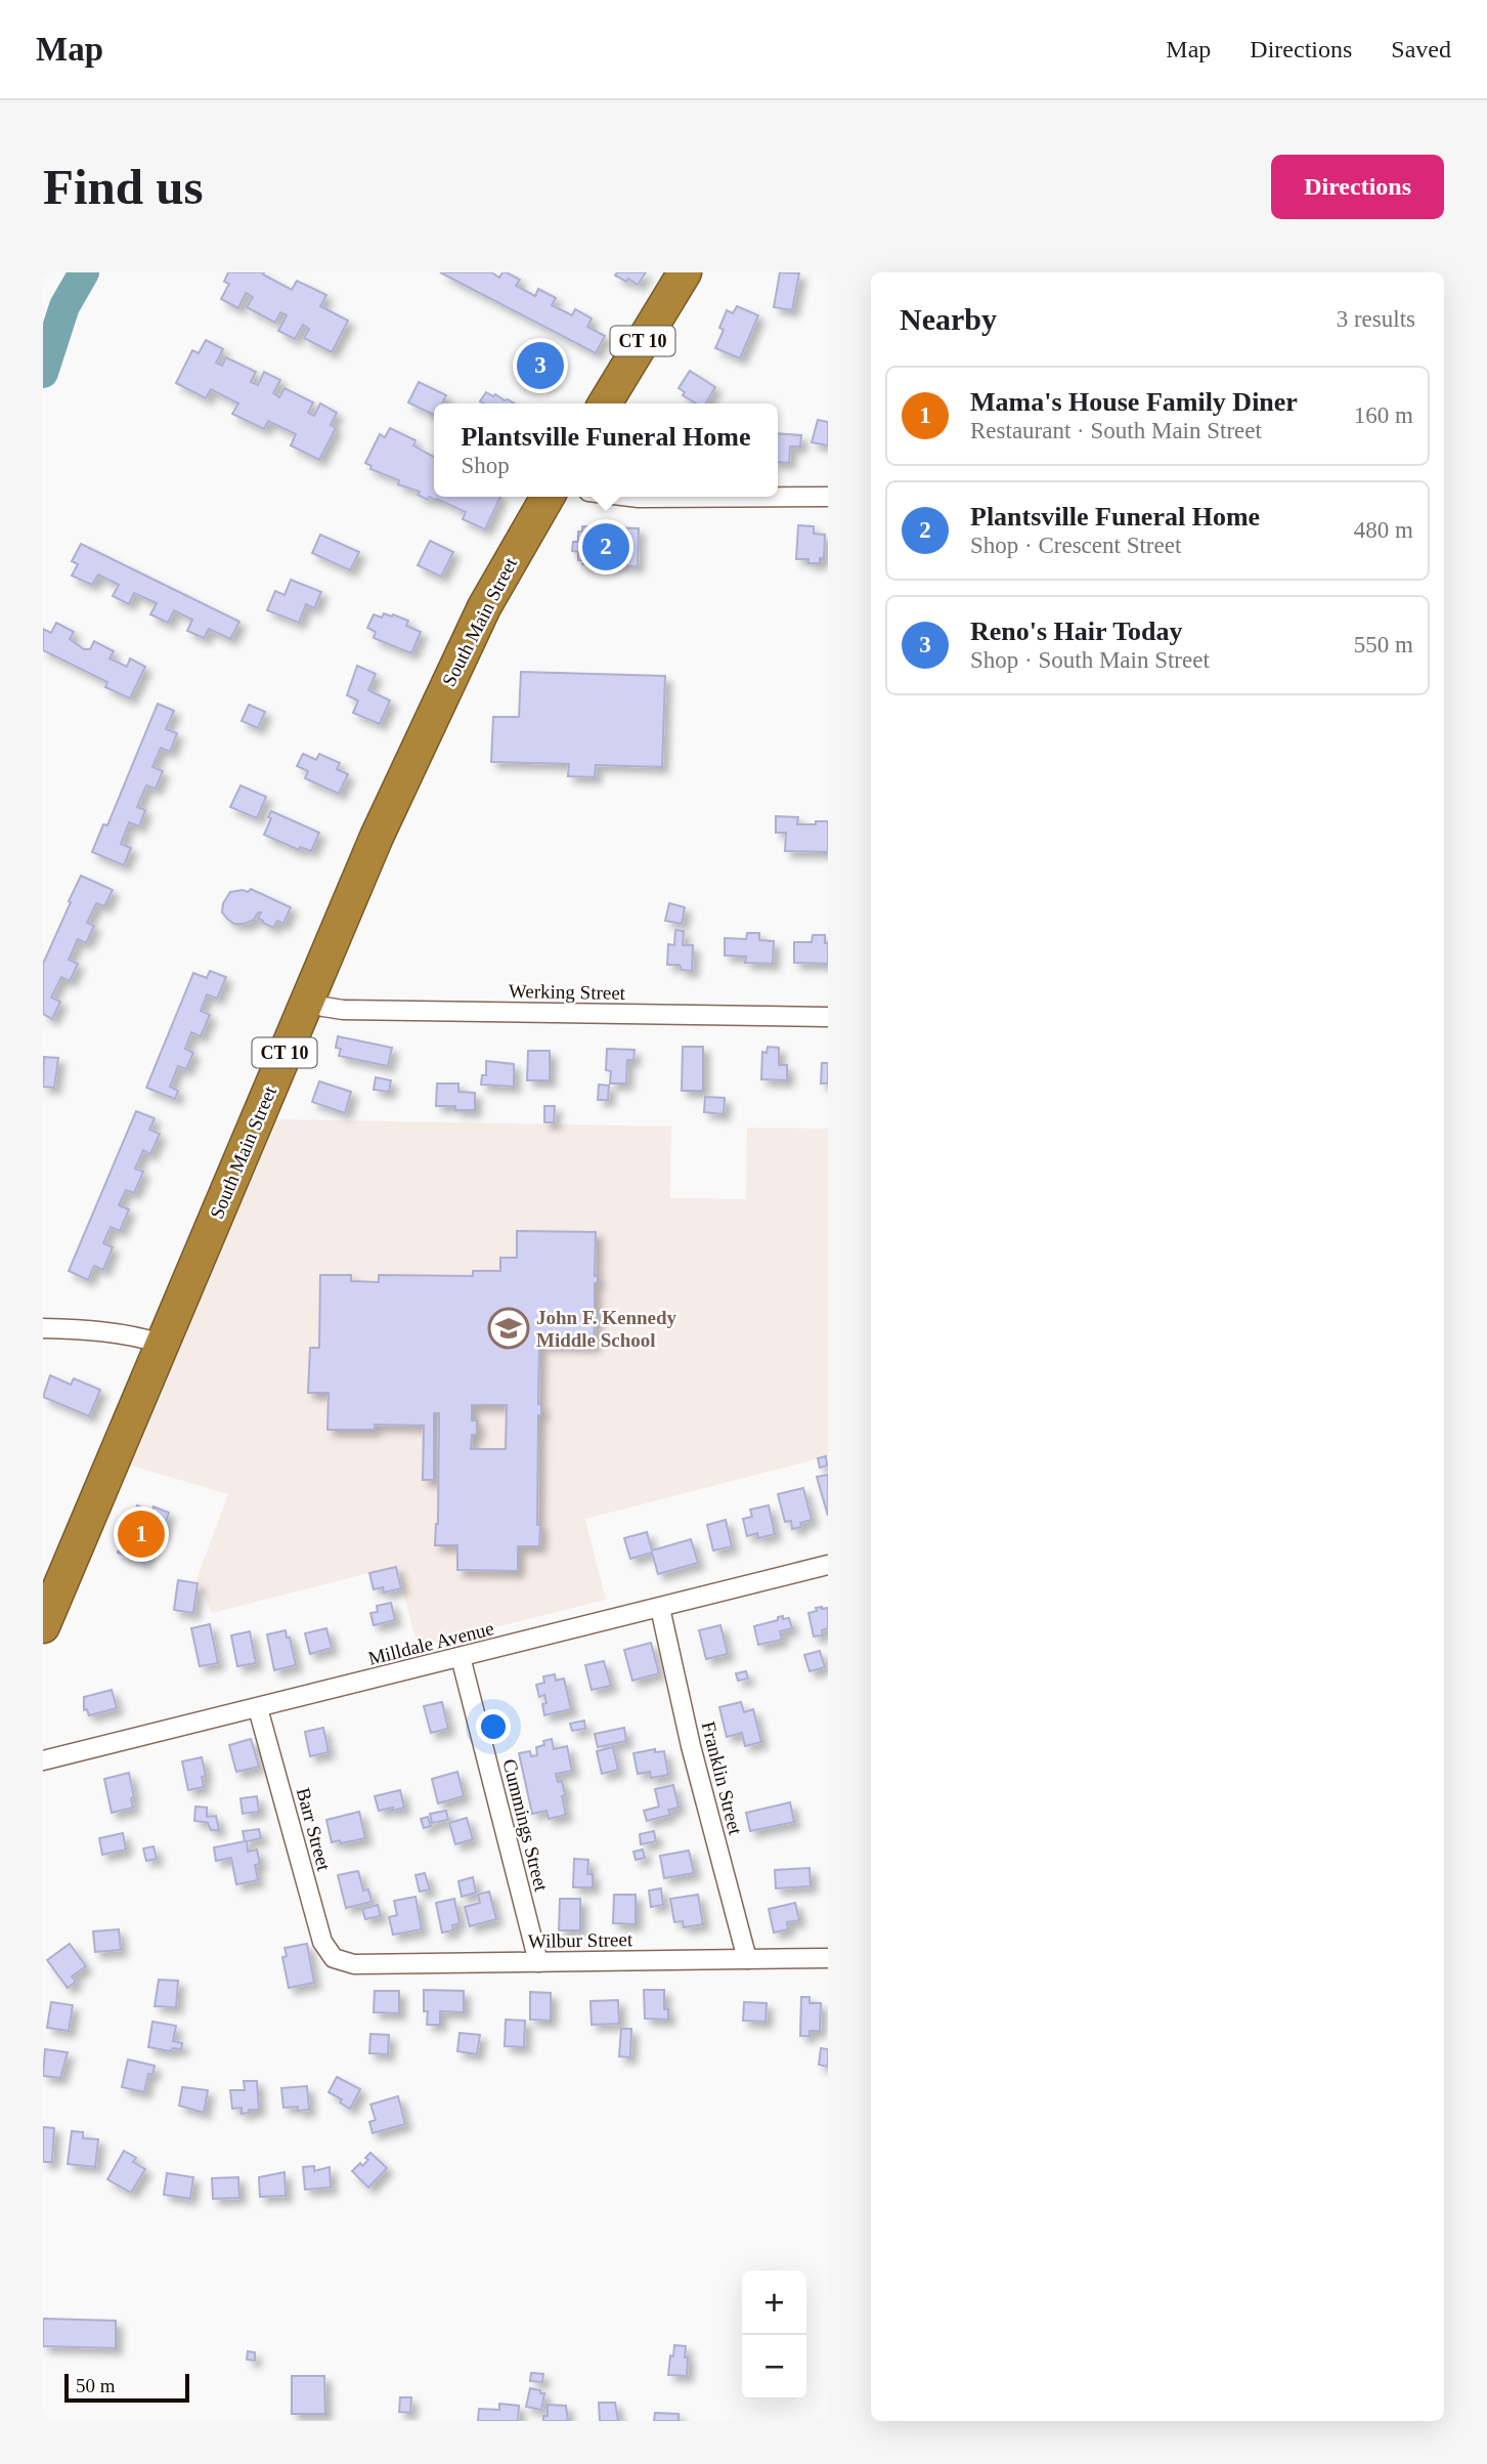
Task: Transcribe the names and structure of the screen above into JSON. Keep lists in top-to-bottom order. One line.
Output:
{"streets":{"highway":["CT 10","South Main Street"],"street":["Werking Street","Milldale Avenue","Franklin Street","Cummings Street","Barr Street","Wilbur Street"]},"crossings":[["South Main Street","Werking Street"],["Milldale Avenue","Franklin Street"],["Milldale Avenue","Cummings Street"],["Milldale Avenue","Barr Street"],["Franklin Street","Wilbur Street"],["Cummings Street","Wilbur Street"],["Barr Street","Wilbur Street"]],"places":{"school or university":["John F. Kennedy Middle School"]},"scale_bar":"50 m","page":{"header":"Map","nav":["Map","Directions","Saved"],"buttons":"Directions","title":"Find us","heading":["Nearby","3 results"],"pins":["3","2","1"],"list":[{"mark":"1","name":"Mama's House Family Diner","note":"Restaurant · South Main Street","value":"160 m"},{"mark":"2","name":"Plantsville Funeral Home","note":"Shop · Crescent Street","value":"480 m"},{"mark":"3","name":"Reno's Hair Today","note":"Shop · South Main Street","value":"550 m"}],"popup":["Plantsville Funeral Home","Shop"],"map_buttons":["+","−"],"scale":"50 m"}}
